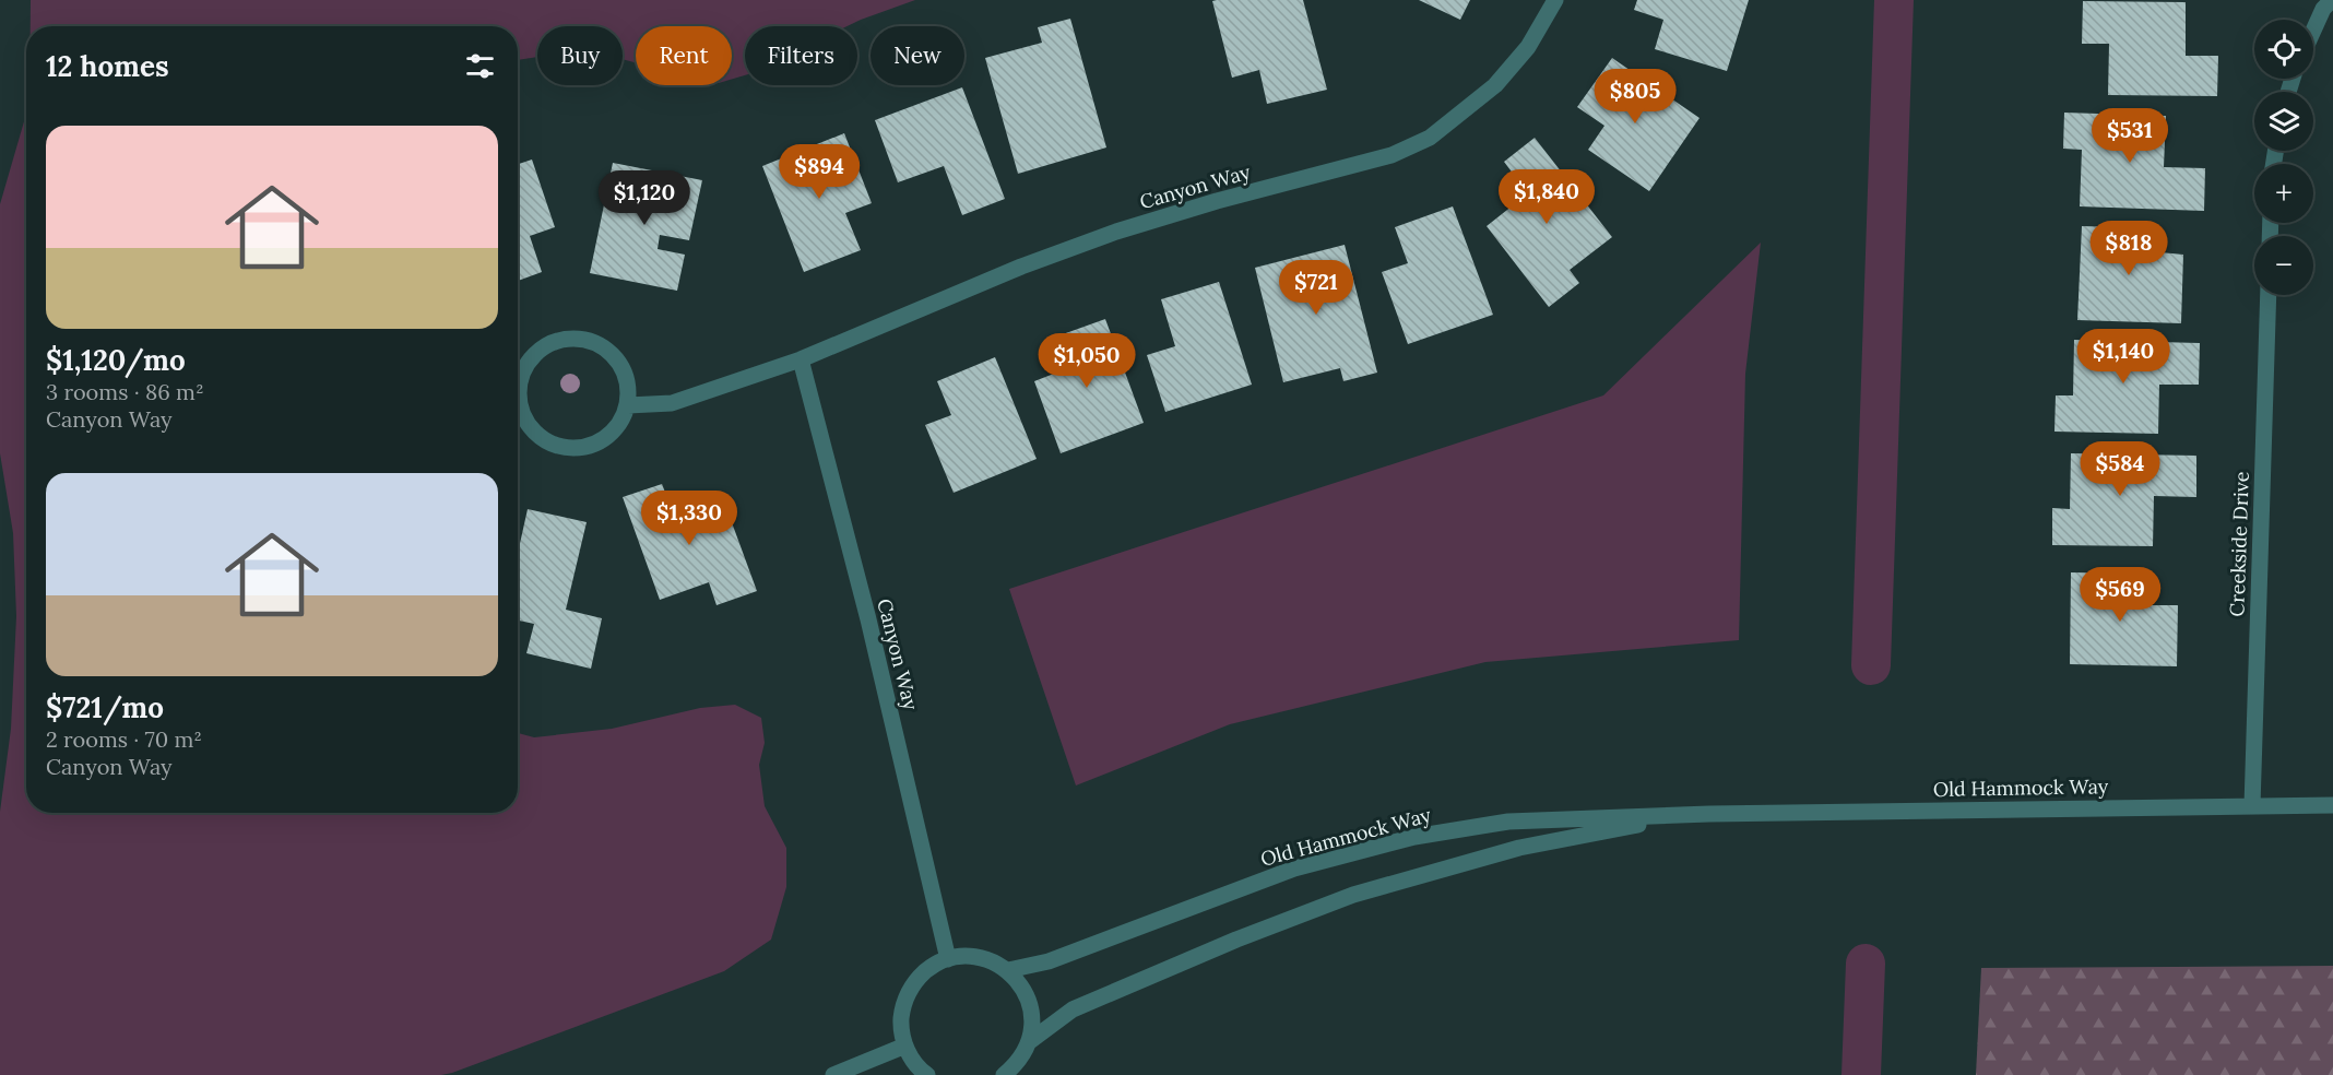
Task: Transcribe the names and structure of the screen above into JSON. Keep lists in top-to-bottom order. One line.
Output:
{"streets":{"street":["Canyon Way","Creekside Drive","Old Hammock Way"]},"crossings":[["Creekside Drive","Old Hammock Way"]],"page":{"map_buttons":["+","−"],"chip":["Buy","Rent","Filters","New"],"heading":"12 homes","price":["$805","$531","$894","$1,840","$1,120","$818","$721","$1,140","$1,050","$584","$1,330","$569"],"list":[{"name":"$1,120/mo","note":"3 rooms · 86 m² · Canyon Way"},{"name":"$721/mo","note":"2 rooms · 70 m² · Canyon Way"}]}}
